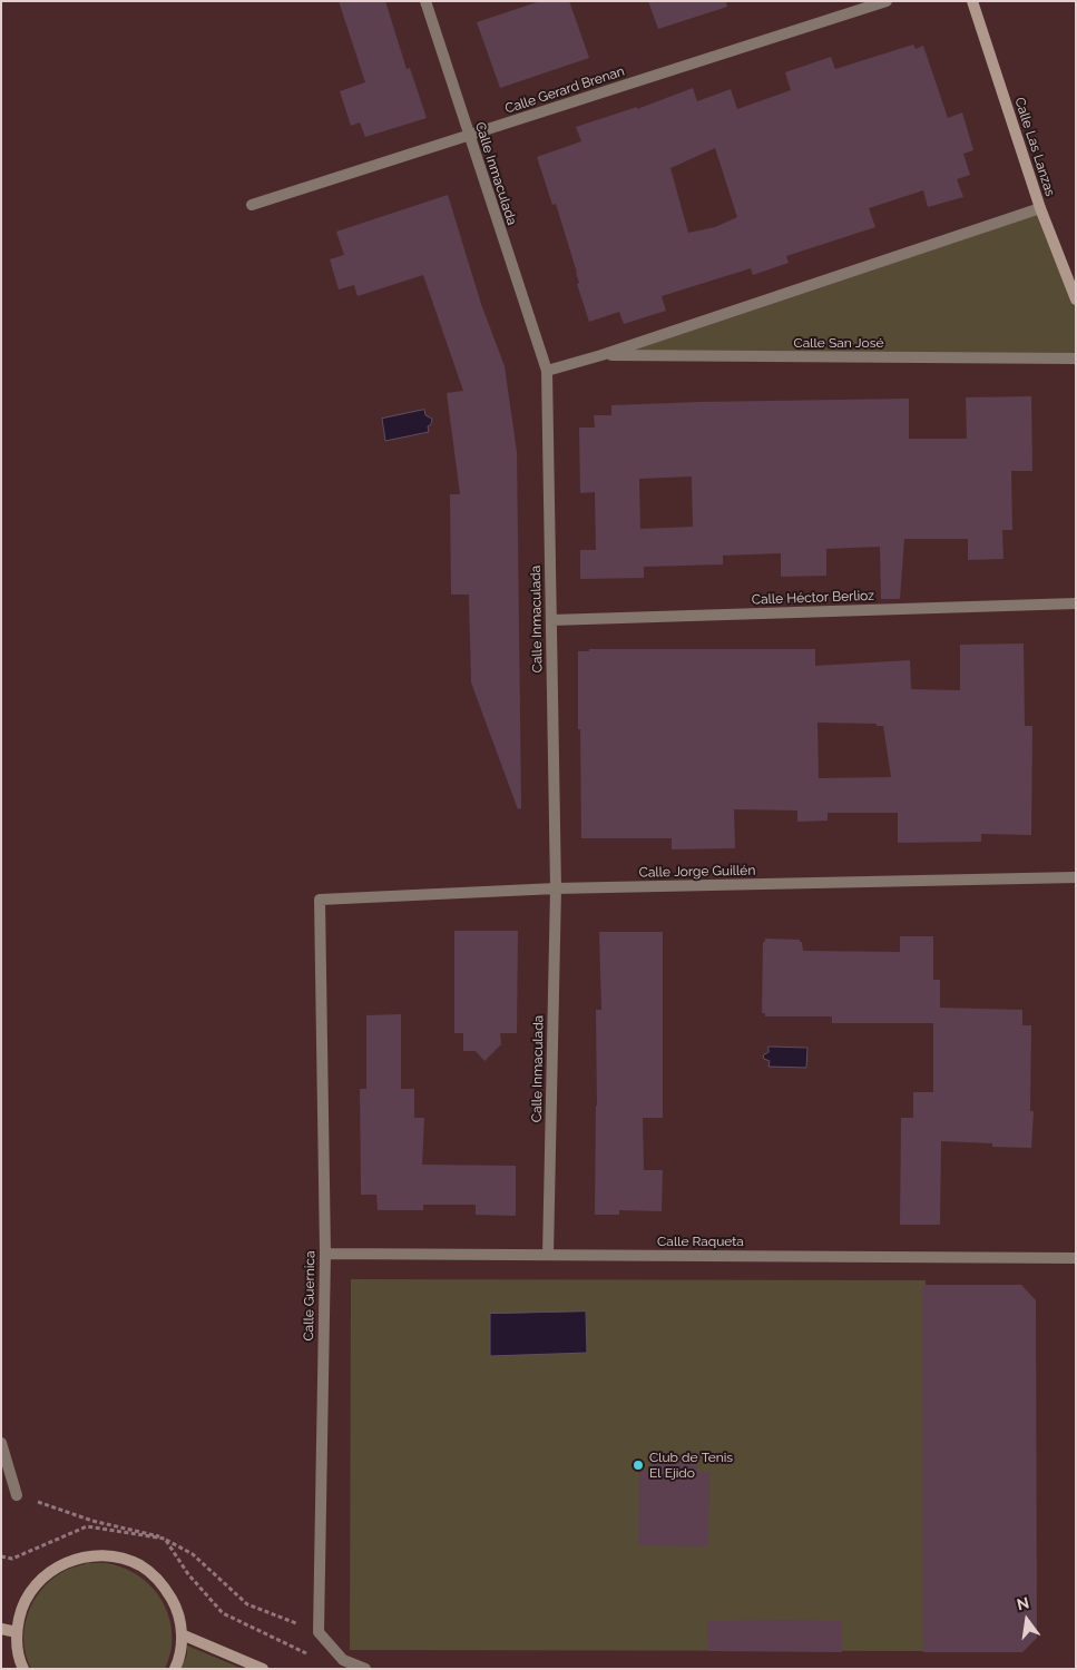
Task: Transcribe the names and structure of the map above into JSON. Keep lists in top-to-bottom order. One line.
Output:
{"streets":{"street":["Calle Gerard Brenan","Calle Las Lanzas","Calle Inmaculada","Calle San José","Calle Héctor Berlioz","Calle Jorge Guillén","Calle Raqueta","Calle Guernica"]},"crossings":[["Calle Gerard Brenan","Calle Inmaculada"],["Calle Las Lanzas","Calle San José"],["Calle Inmaculada","Calle San José"],["Calle Inmaculada","Calle Héctor Berlioz"],["Calle Inmaculada","Calle Jorge Guillén"],["Calle Inmaculada","Calle Raqueta"],["Calle Jorge Guillén","Calle Guernica"],["Calle Raqueta","Calle Guernica"]],"places":["Club de Tenis El Ejido"],"north":"top"}
